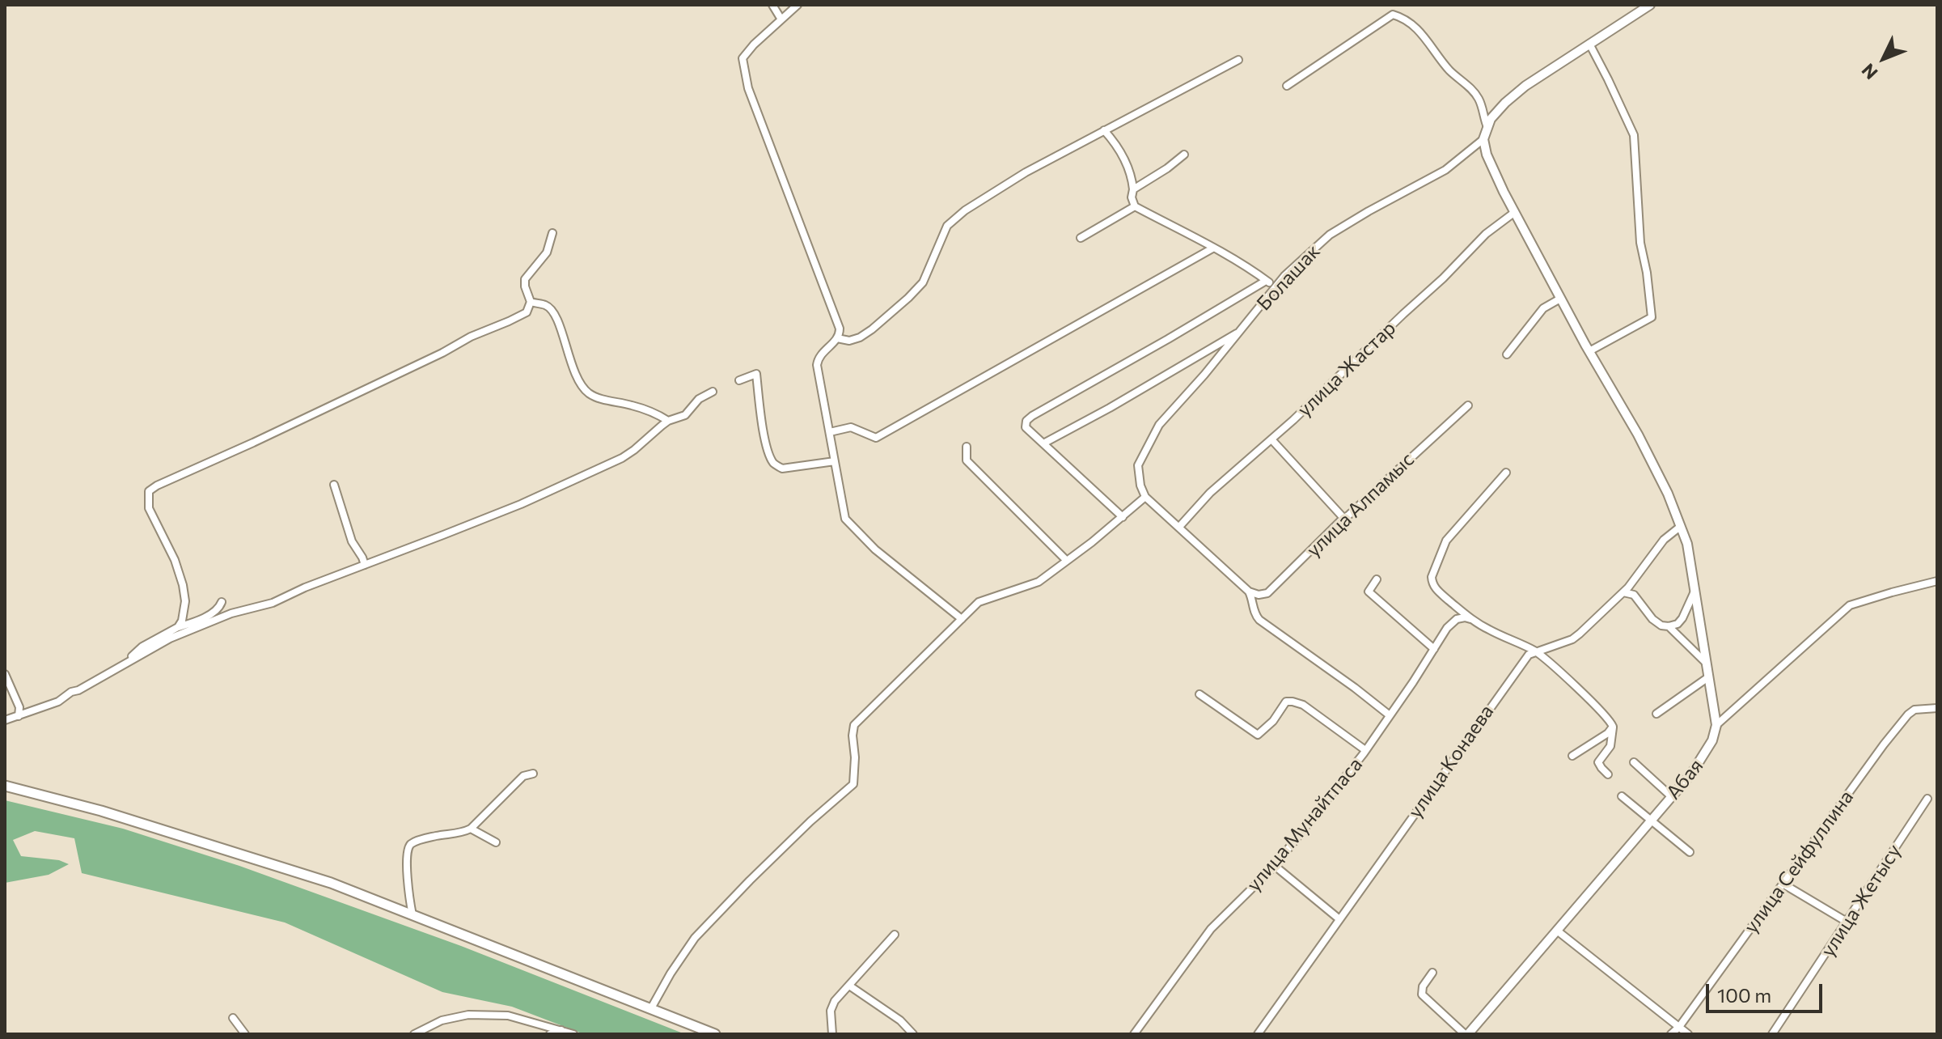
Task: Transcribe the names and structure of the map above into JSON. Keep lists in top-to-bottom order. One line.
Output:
{"streets":{"street":["Болашак","улица Жастар","улица Алпамыс","улица Конаева","Абая","улица Мунайтпаса","улица Сейфуллина","улица Жетысу"]},"scale_bar":"100 m","north":"bottom left"}
